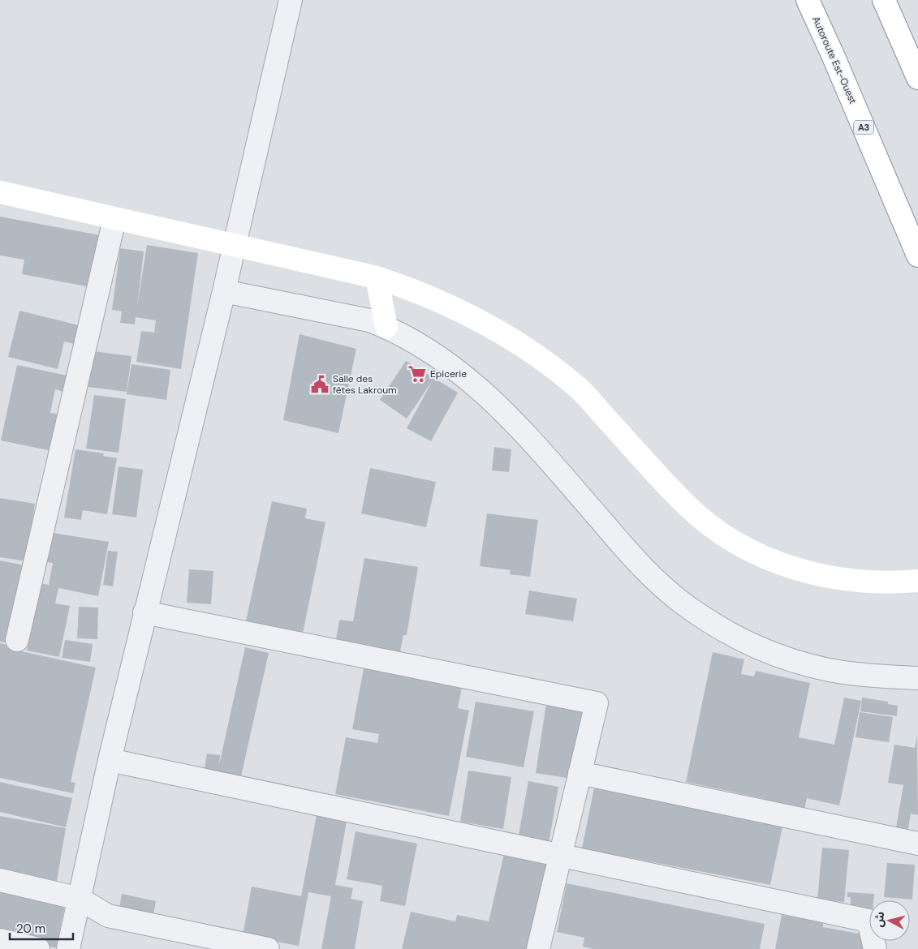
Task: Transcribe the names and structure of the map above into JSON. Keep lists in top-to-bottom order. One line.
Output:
{"streets":{"main road":["Autoroute Est-Ouest","A3"]},"places":{"supermarket":["Epicerie"],"public building":["Salle des fêtes Lakroum"]},"scale_bar":"20 m","north":"left"}
